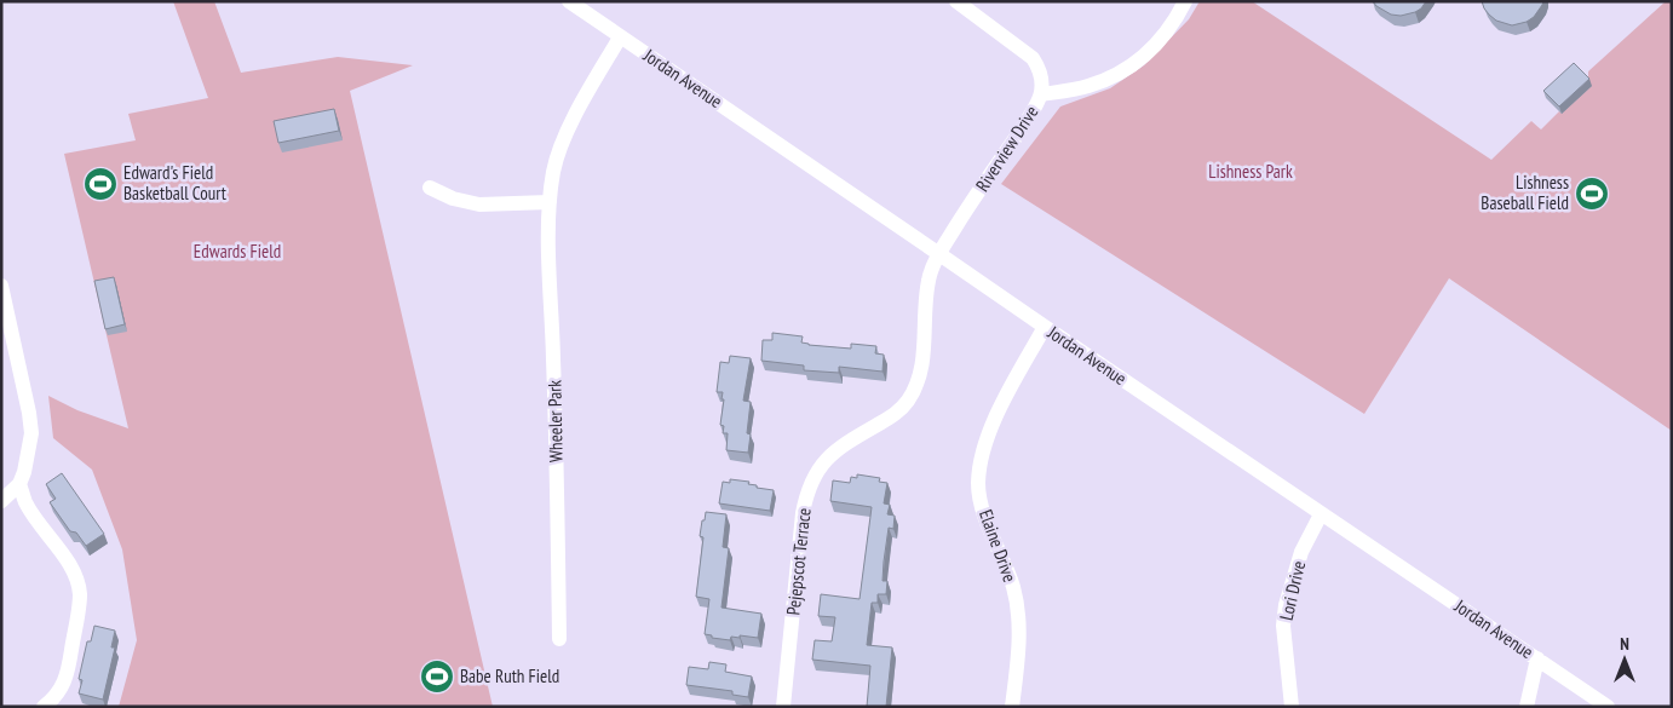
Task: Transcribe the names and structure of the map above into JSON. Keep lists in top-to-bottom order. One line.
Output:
{"streets":{"street":["Jordan Avenue","Riverview Drive","Wheeler Park","Elaine Drive","Pejepscot Terrace","Lori Drive"]},"crossings":[["Jordan Avenue","Riverview Drive"],["Jordan Avenue","Wheeler Park"],["Jordan Avenue","Elaine Drive"],["Jordan Avenue","Pejepscot Terrace"],["Jordan Avenue","Lori Drive"],["Riverview Drive","Pejepscot Terrace"]],"parks":["Lishness Park","Edwards Field"],"places":{"sports":["Edward's Field Basketball Court","Lishness Baseball Field","Babe Ruth Field"]},"north":"top"}
